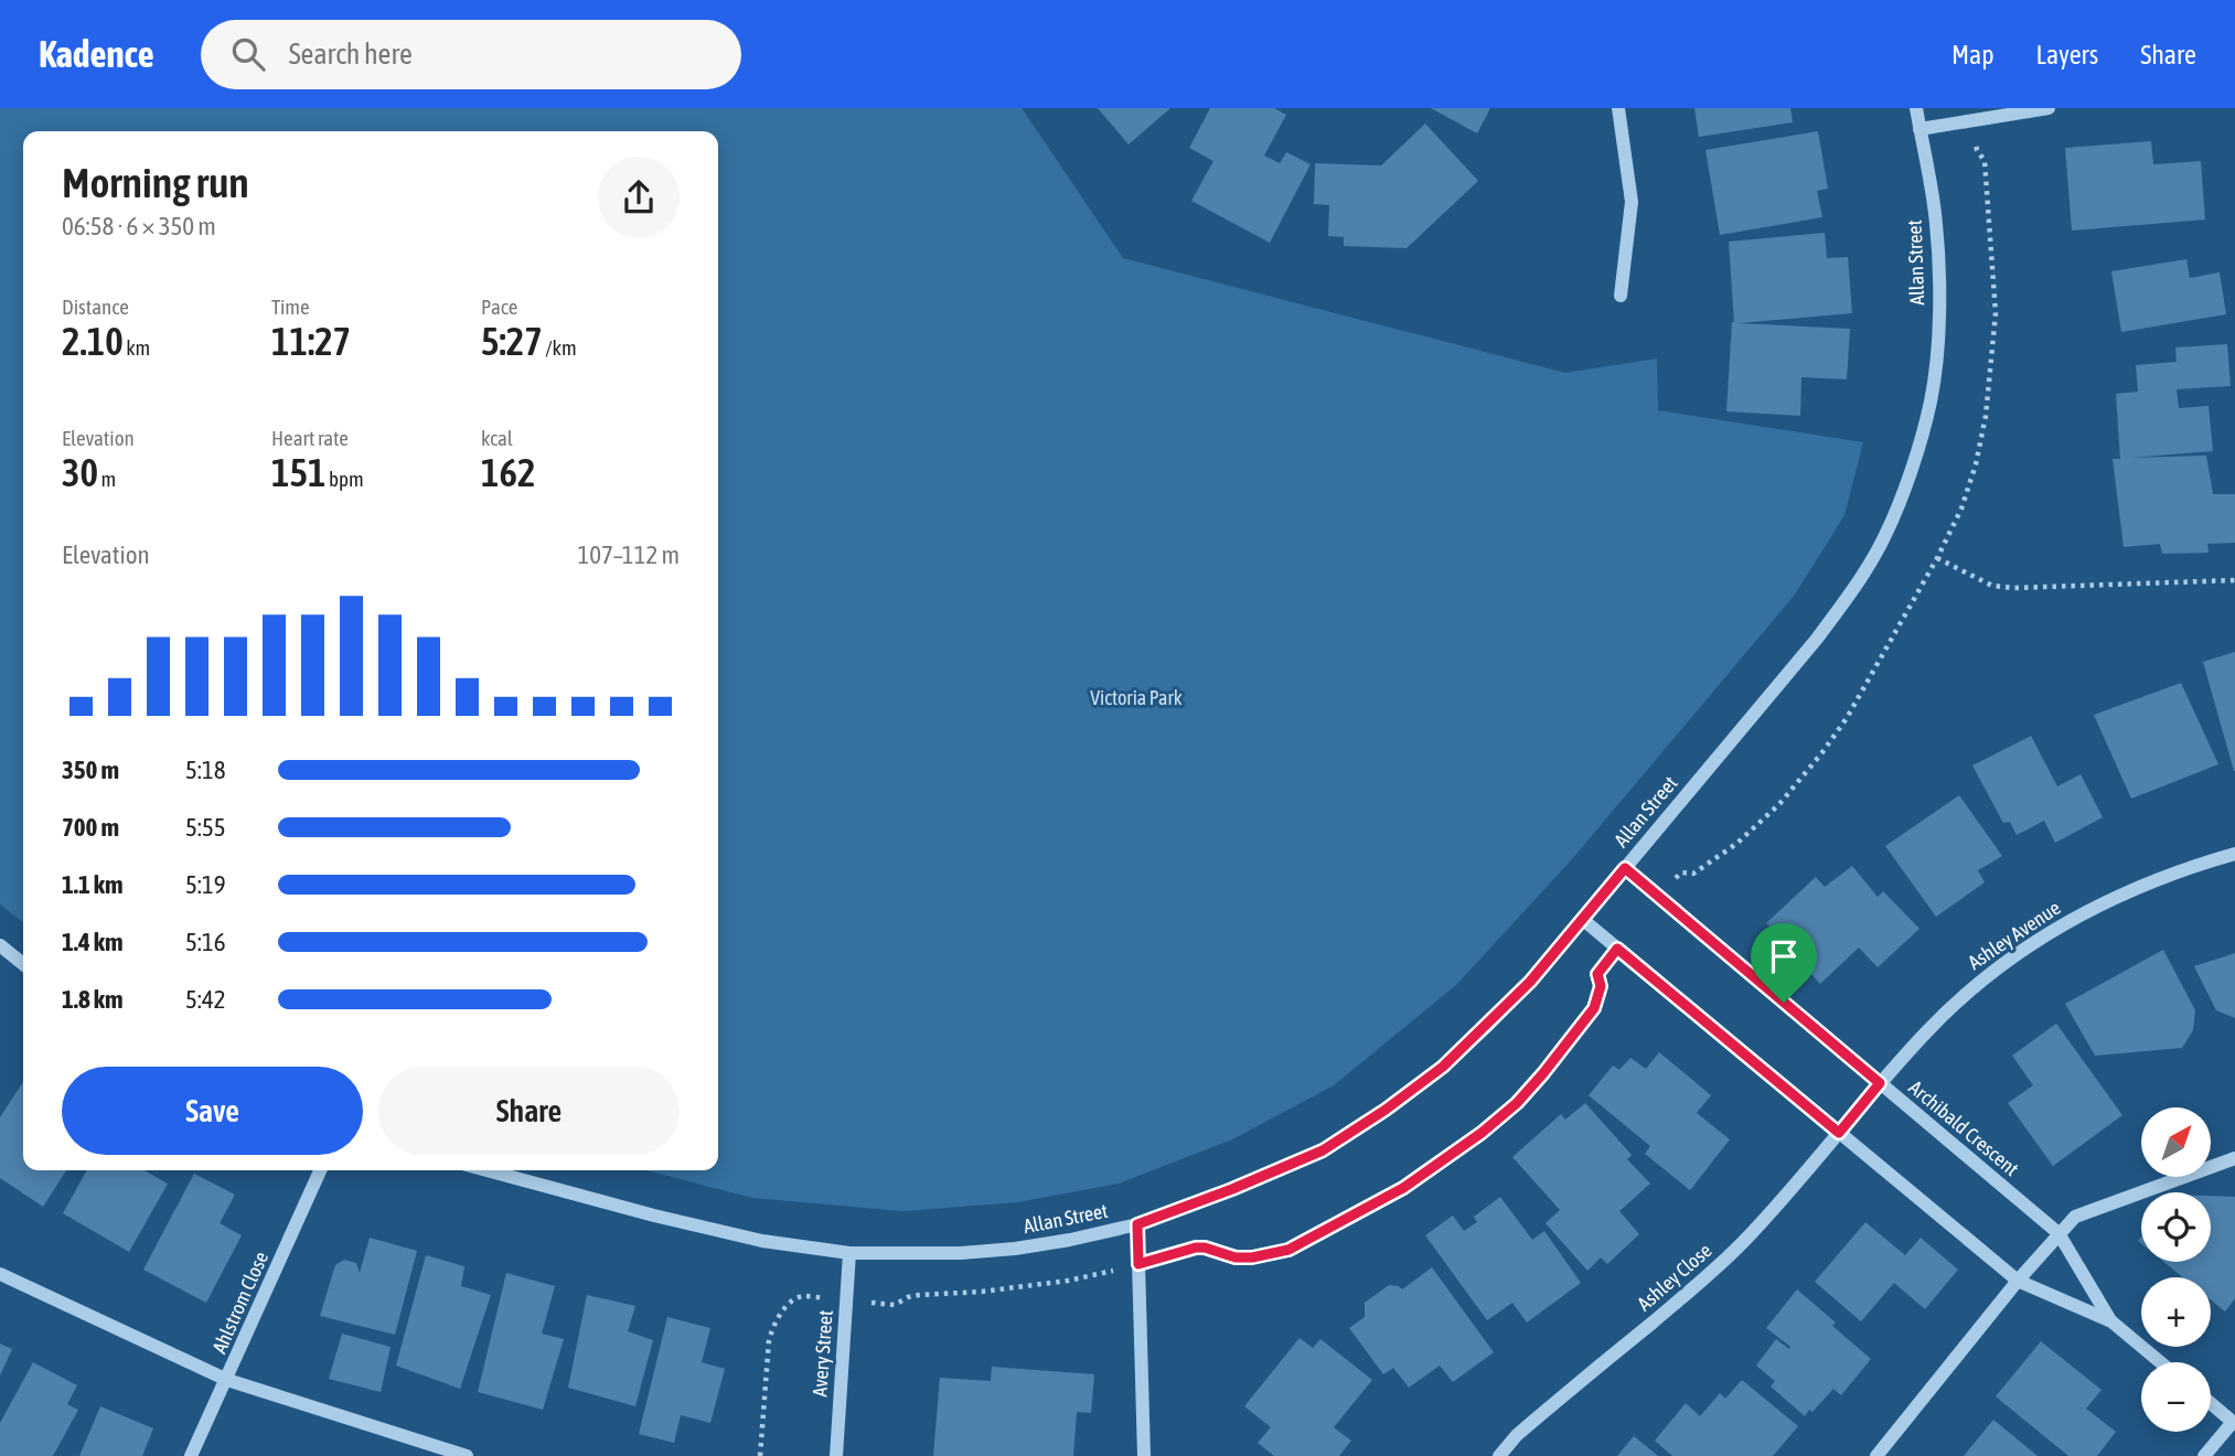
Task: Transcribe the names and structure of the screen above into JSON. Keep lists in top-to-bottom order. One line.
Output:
{"streets":{"street":["Allan Street","Ashley Avenue","Archibald Crescent","Ashley Close","Ahlstrom Close","Avery Street"]},"crossings":[["Allan Street","Archibald Crescent"],["Allan Street","Avery Street"],["Ashley Avenue","Archibald Crescent"],["Ashley Avenue","Ashley Close"],["Archibald Crescent","Ashley Close"]],"parks":["Victoria Park"],"north":"top right","page":{"header":"Kadence","search":"Search here","nav":["Map","Layers","Share"],"heading":["Morning run","06:58 · 6 × 350 m"],"stats":[["Distance","2.10 km"],["Time","11:27"],["Pace","5:27 /km"],["Elevation","30 m"],["Heart rate","151 bpm"],["kcal","162"]],"chart":["Elevation","107–112 m"],"list":[{"name":"350 m","note":"5:18"},{"name":"700 m","note":"5:55"},{"name":"1.1 km","note":"5:19"},{"name":"1.4 km","note":"5:16"},{"name":"1.8 km","note":"5:42"}],"buttons":["Save","Share"],"map_buttons":["+","−"]}}
